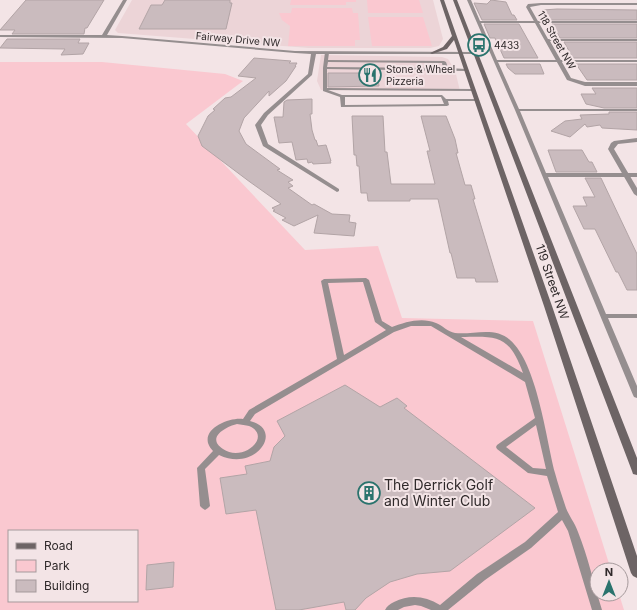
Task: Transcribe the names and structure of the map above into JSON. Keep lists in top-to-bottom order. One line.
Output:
{"streets":{"main road":["119 Street NW"],"street":["Fairway Drive NW","118 Street NW"]},"crossings":[["Fairway Drive NW","119 Street NW"]],"places":{"bus stop":["4433"],"restaurant":["Stone & Wheel Pizzeria"],"building":["The Derrick Golf and Winter Club"]},"legend":["Road","Park","Building"],"north":"top"}
